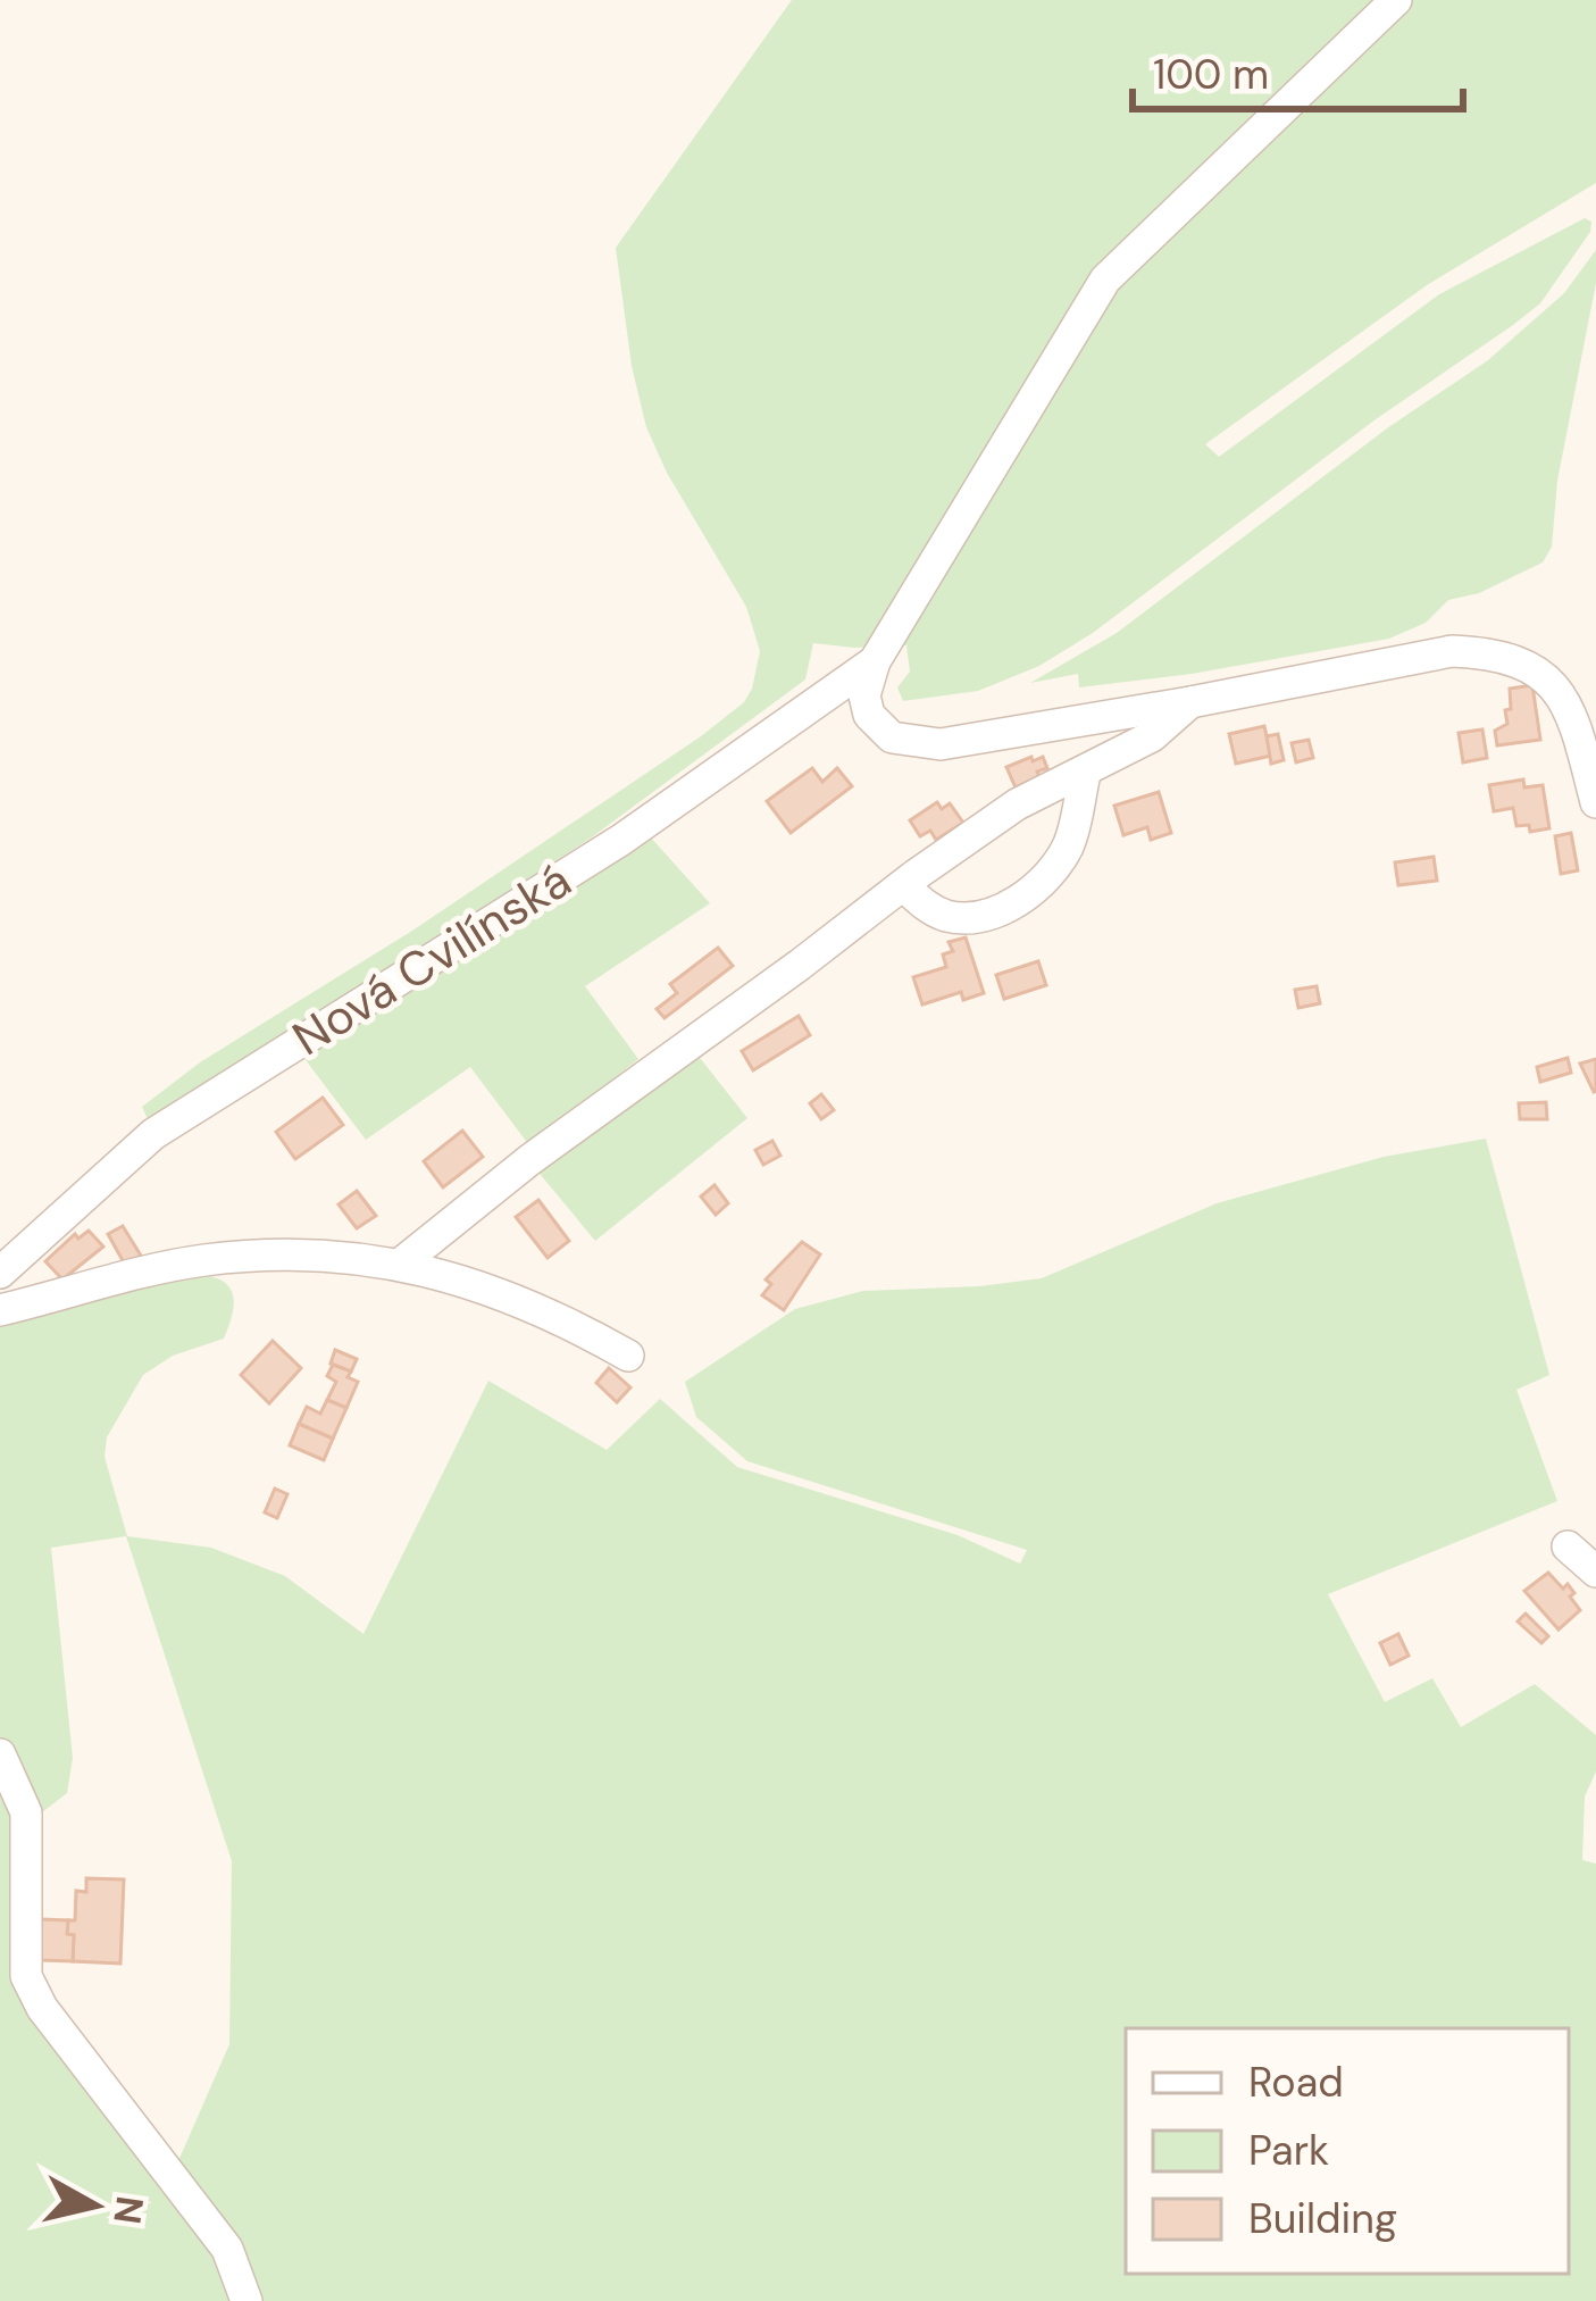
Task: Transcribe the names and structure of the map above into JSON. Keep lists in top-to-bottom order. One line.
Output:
{"streets":{"street":["Nová Cvilínská"]},"legend":["Road","Park","Building"],"scale_bar":"100 m","north":"right"}
